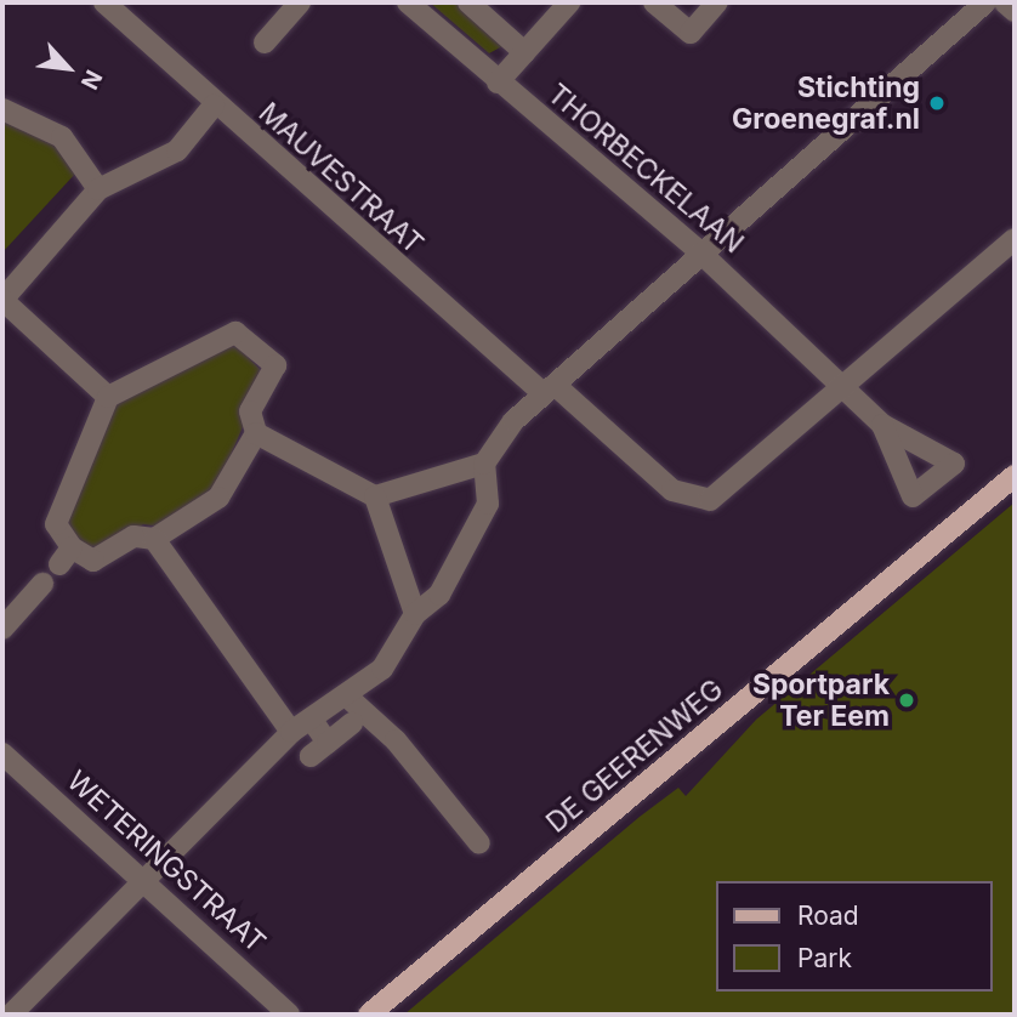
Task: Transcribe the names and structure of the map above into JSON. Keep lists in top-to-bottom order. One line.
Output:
{"streets":{"main road":["DE GEERENWEG"],"street":["THORBECKELAAN","MAUVESTRAAT","WETERINGSTRAAT"]},"crossings":[["THORBECKELAAN","MAUVESTRAAT"]],"places":["Stichting Groenegraf.nl","Sportpark Ter Eem"],"legend":["Road","Park"],"north":"bottom right"}
